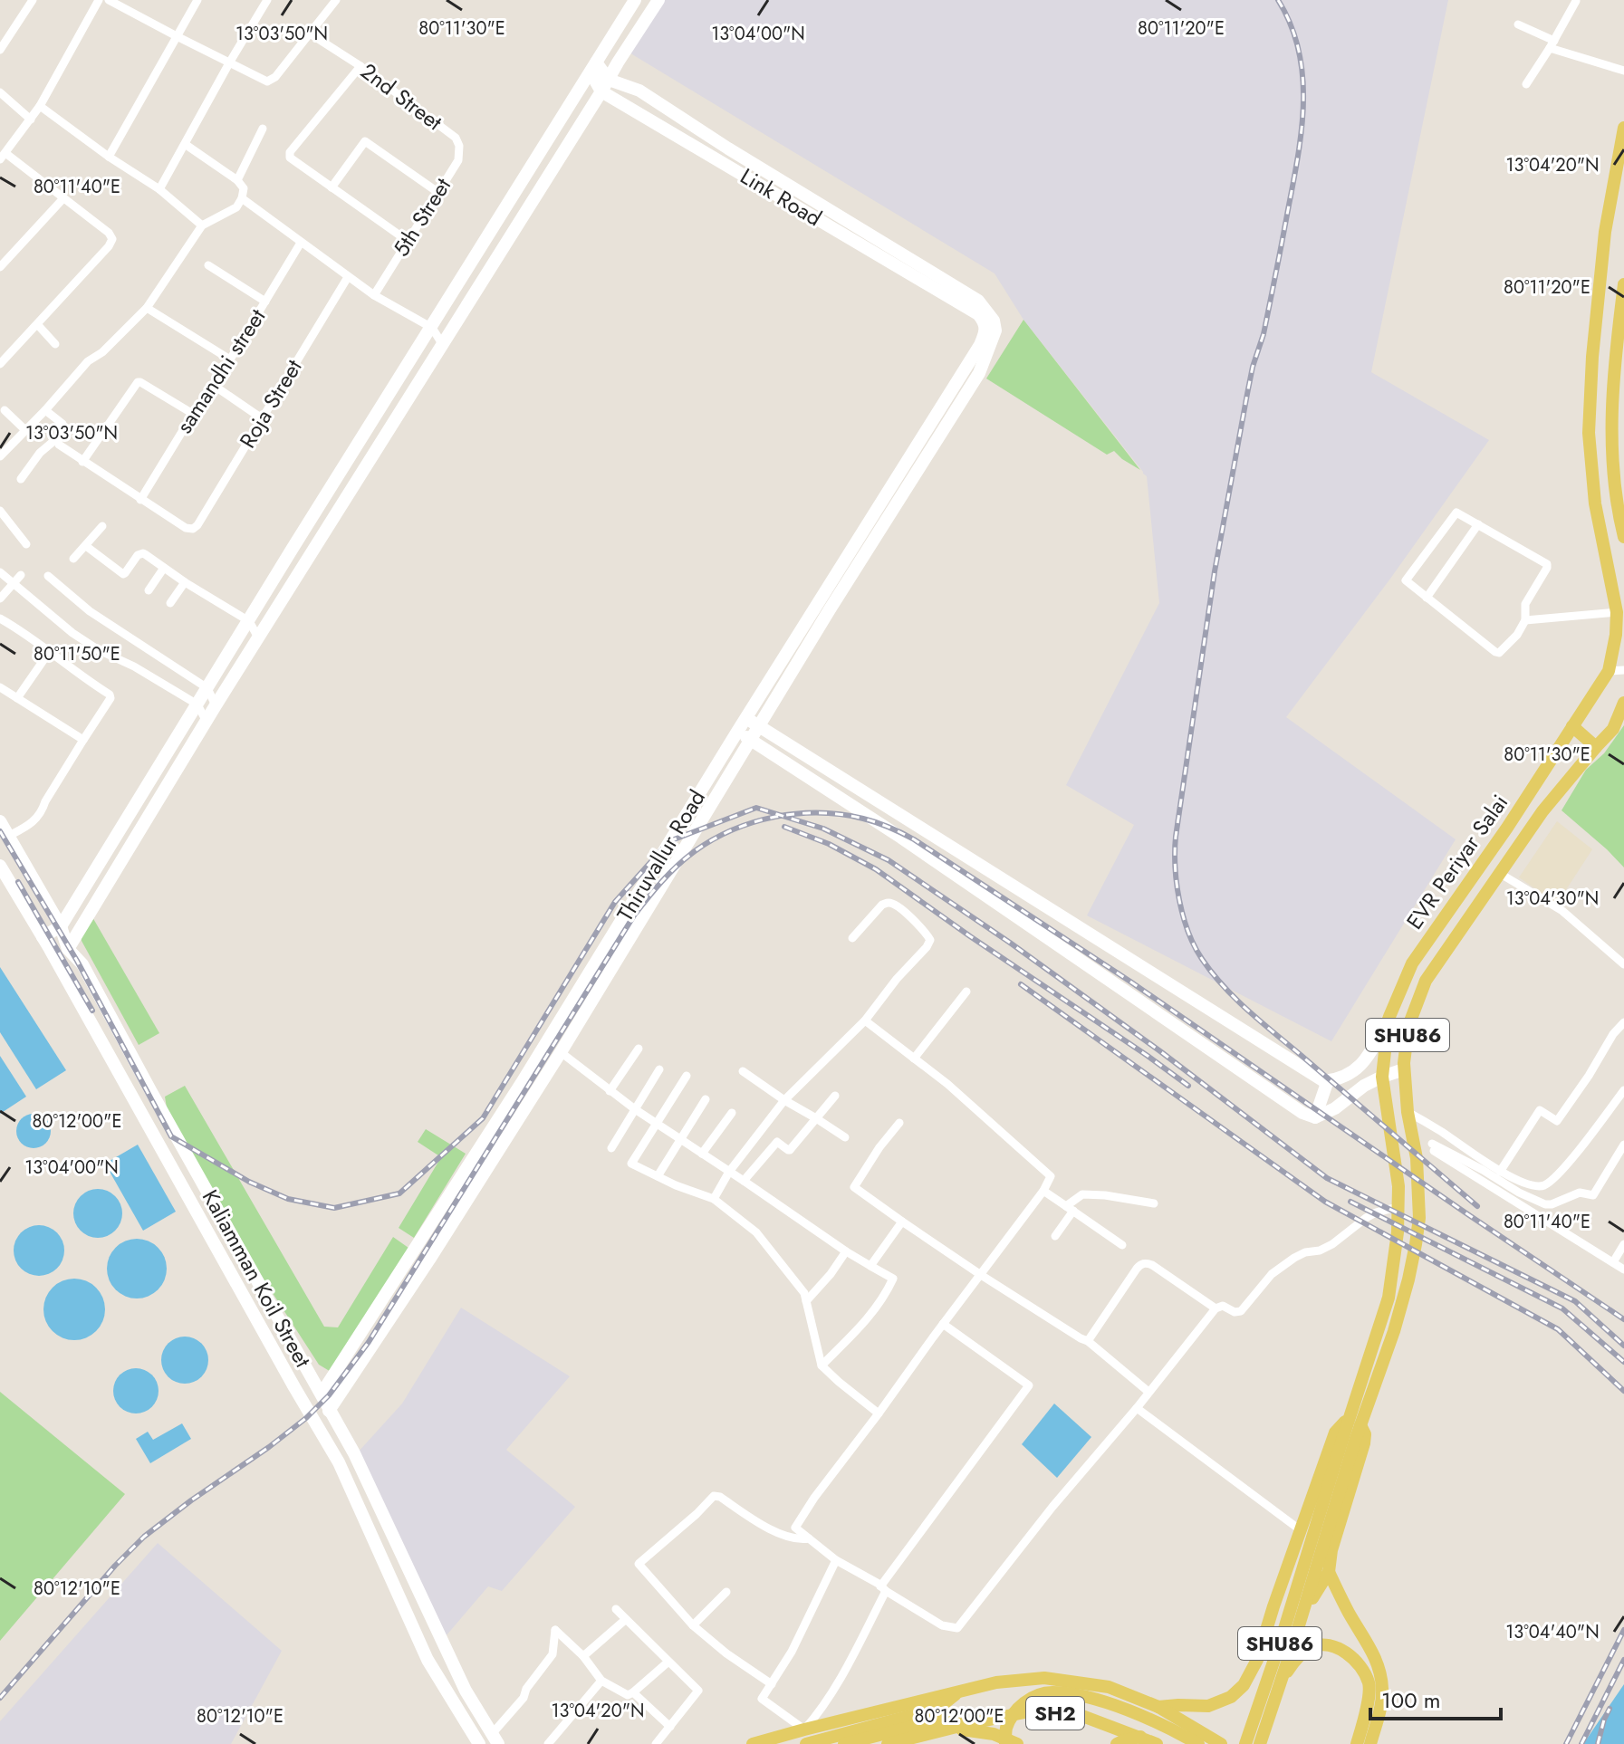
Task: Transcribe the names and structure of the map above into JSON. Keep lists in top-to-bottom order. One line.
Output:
{"streets":{"main road":["EVR Periyar Salai","SHU86","SH2"],"street":["2nd Street","Link Road","5th Street","samandhi street","Roja Street","Thiruvallur Road","Kaliamman Koil Street"]},"crossings":[["2nd Street","5th Street"],["Link Road","Thiruvallur Road"],["samandhi street","Roja Street"],["Thiruvallur Road","Kaliamman Koil Street"],["EVR Periyar Salai","SHU86"]],"scale_bar":"100 m","coordinates":["80°11'20\"E","80°11'30\"E","13°03'50\"N","13°04'00\"N","13°04'20\"N","80°11'40\"E","80°11'50\"E","13°04'30\"N","80°12'00\"E","80°12'10\"E","13°04'40\"N"]}
